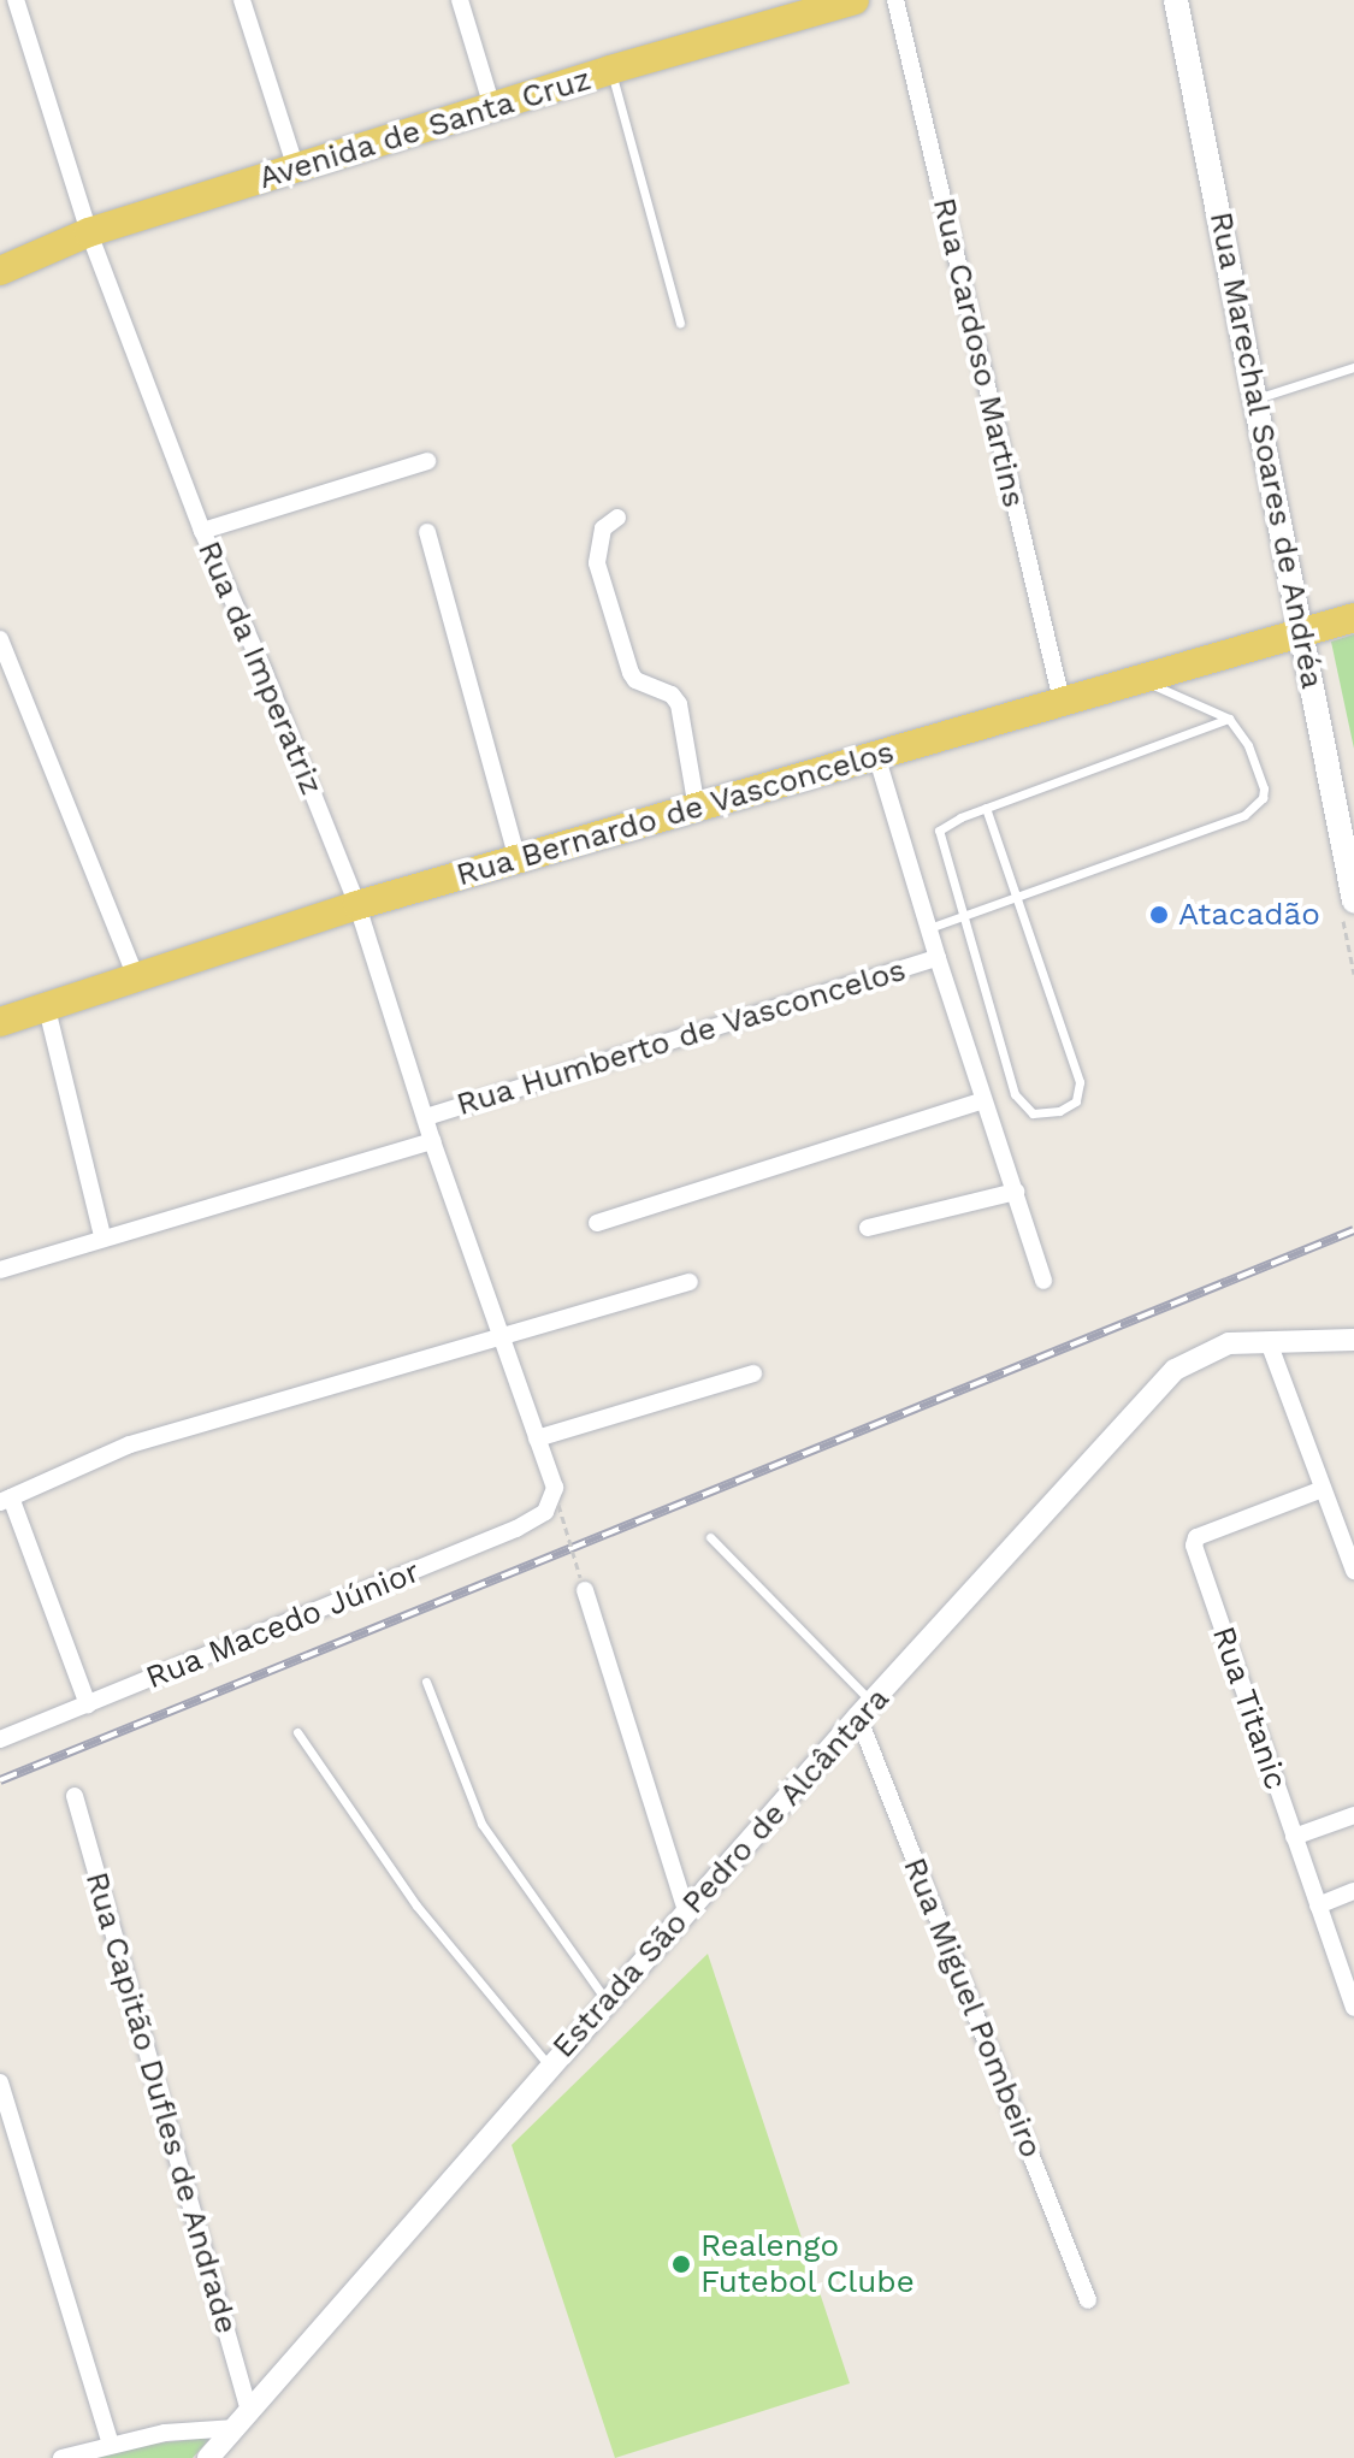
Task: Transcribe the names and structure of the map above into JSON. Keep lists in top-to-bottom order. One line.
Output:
{"streets":{"main road":["Avenida de Santa Cruz","Rua Marechal Soares de Andréa","Rua Bernardo de Vasconcelos"],"street":["Rua Cardoso Martins","Rua da Imperatriz","Rua Humberto de Vasconcelos","Rua Macedo Júnior","Rua Titanic","Estrada São Pedro de Alcântara","Rua Miguel Pombeiro","Rua Capitão Dufles de Andrade"]},"crossings":[["Avenida de Santa Cruz","Rua da Imperatriz"],["Rua Cardoso Martins","Rua Bernardo de Vasconcelos"],["Rua Marechal Soares de Andréa","Rua Bernardo de Vasconcelos"],["Rua da Imperatriz","Rua Bernardo de Vasconcelos"],["Rua da Imperatriz","Rua Humberto de Vasconcelos"],["Rua da Imperatriz","Rua Macedo Júnior"],["Estrada São Pedro de Alcântara","Rua Miguel Pombeiro"],["Estrada São Pedro de Alcântara","Rua Capitão Dufles de Andrade"]],"places":["Atacadão","Realengo Futebol Clube"]}
